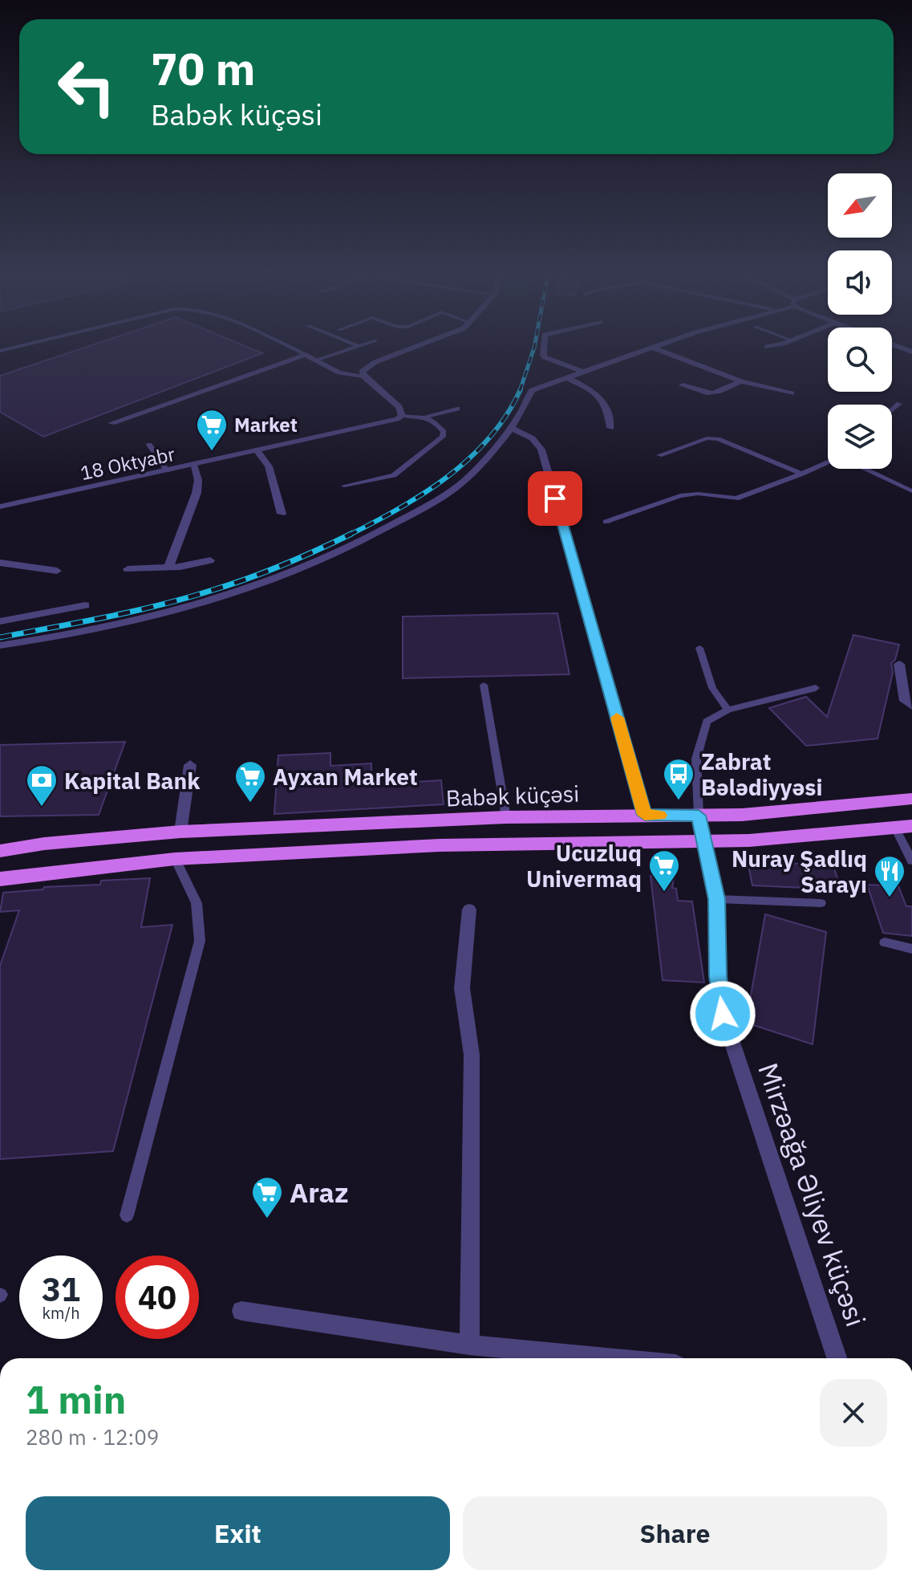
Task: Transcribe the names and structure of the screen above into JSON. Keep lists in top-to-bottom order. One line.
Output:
{"streets":{"main road":["Babək küçəsi"],"street":["18 Oktyabr","Mirzəağa Əliyev küçəsi"]},"crossings":[["Babək küçəsi","Mirzəağa Əliyev küçəsi"]],"places":{"supermarket":["Market","Ayxan Market","Ucuzluq Univermaq","Araz"],"bus stop":["Zabrat Bәlәdiyyәsi"],"bank":["Kapital Bank"],"restaurant":["Nuray Şadlıq Sarayı"]},"north":"bottom left","page":{"turn":["70 m","Babək küçəsi"],"speed":"31 km/h","limit":"40","heading":["1 min","280 m · 12:09"],"buttons":["Exit","Share"]}}
